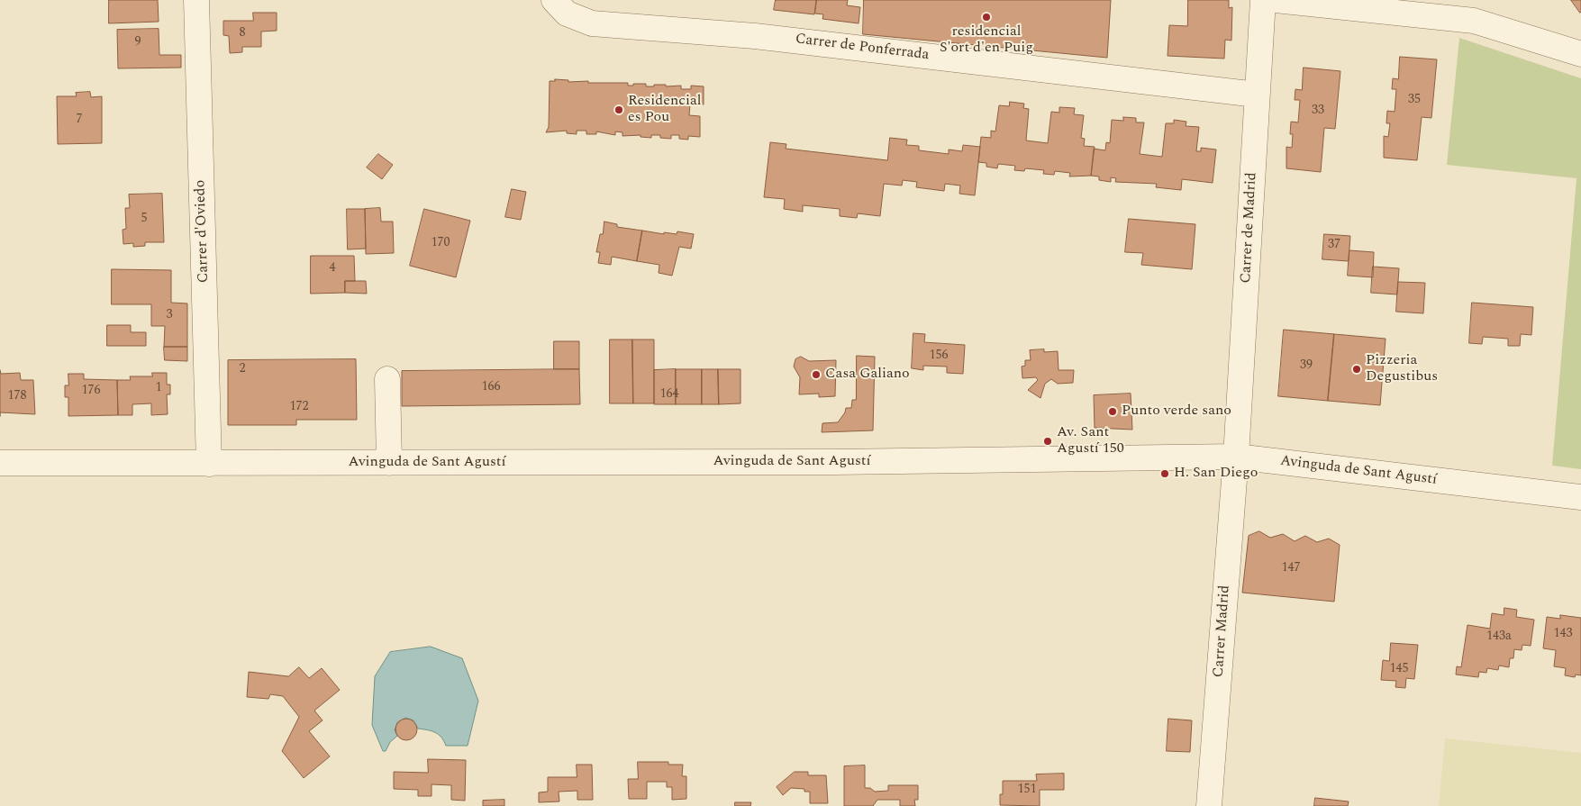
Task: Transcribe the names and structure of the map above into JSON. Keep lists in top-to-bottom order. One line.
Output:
{"streets":{"street":["Carrer de Ponferrada","Carrer de Madrid","Carrer d'Oviedo","Avinguda de Sant Agustí","Carrer Madrid"]},"crossings":[["Carrer de Ponferrada","Carrer de Madrid"],["Carrer de Madrid","Avinguda de Sant Agustí"],["Carrer de Madrid","Carrer Madrid"],["Carrer d'Oviedo","Avinguda de Sant Agustí"],["Avinguda de Sant Agustí","Carrer Madrid"]],"places":["residencial S'ort d'en Puig","Residencial es Pou","Pizzeria Degustibus","Casa Galiano","Punto verde sano","Av. Sant Agustí 150","H. San Diego"],"house_numbers":["8","9","35","33","7","5","170","37","4","3","156","39","2","166","1","176","164","178","172","147","143","143a","145","151"]}
